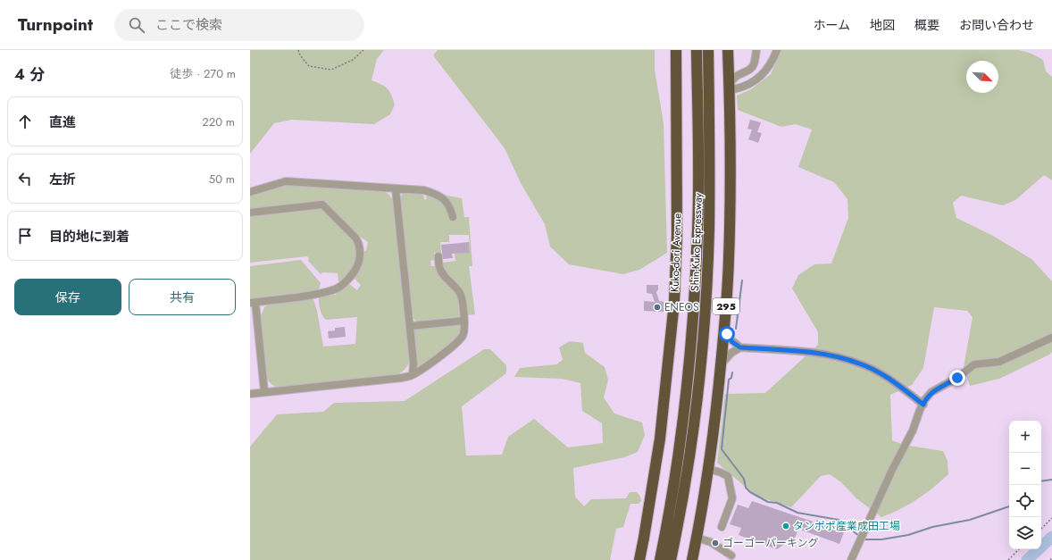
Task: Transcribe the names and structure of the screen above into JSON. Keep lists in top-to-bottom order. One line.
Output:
{"streets":{"highway":["Shin-Kuko Expressway","Kuko-dori Avenue","295"]},"places":["ENEOS","タンポポ産業成田工場","ゴーゴーパーキング"],"north":"bottom right","page":{"header":"Turnpoint","search":"ここで検索","nav":["ホーム","地図","概要","お問い合わせ"],"heading":["4 分","徒歩 · 270 m"],"list":[["直進","220 m"],["左折","50 m"],"目的地に到着"],"buttons":["保存","共有"],"map_buttons":["+","−"]}}
